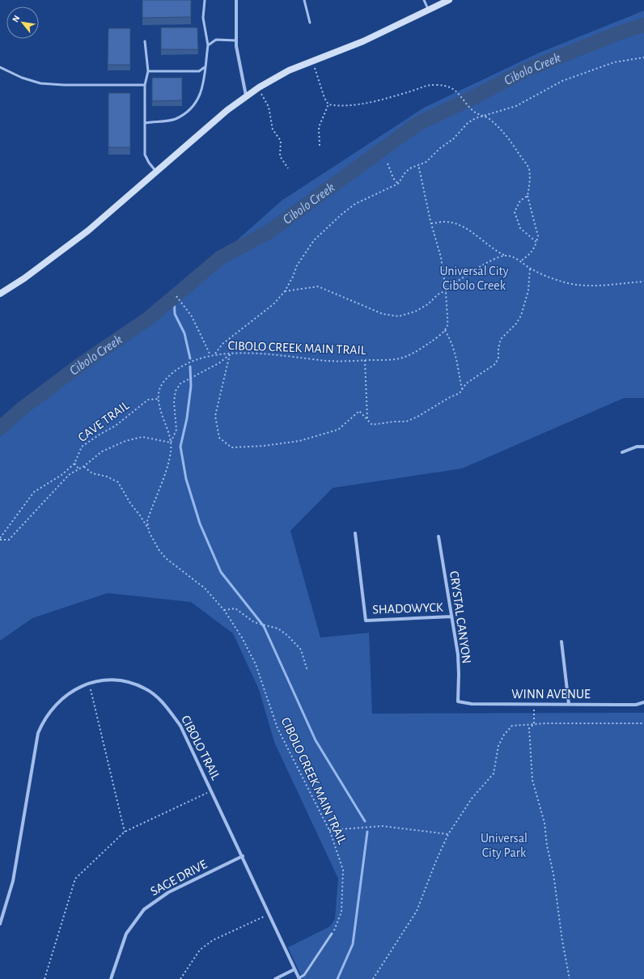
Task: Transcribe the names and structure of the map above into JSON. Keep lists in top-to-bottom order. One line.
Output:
{"streets":{"street":["SHADOWYCK","CRYSTAL CANYON","WINN AVENUE","CIBOLO TRAIL","SAGE DRIVE"],"path":["CIBOLO CREEK MAIN TRAIL","CAVE TRAIL"]},"crossings":[["CIBOLO CREEK MAIN TRAIL","CAVE TRAIL"],["SHADOWYCK","CRYSTAL CANYON"],["CRYSTAL CANYON","WINN AVENUE"],["CIBOLO TRAIL","SAGE DRIVE"]],"water":["Cibolo Creek"],"parks":["Universal City Cibolo Creek","Universal City Park"],"north":"top left"}
